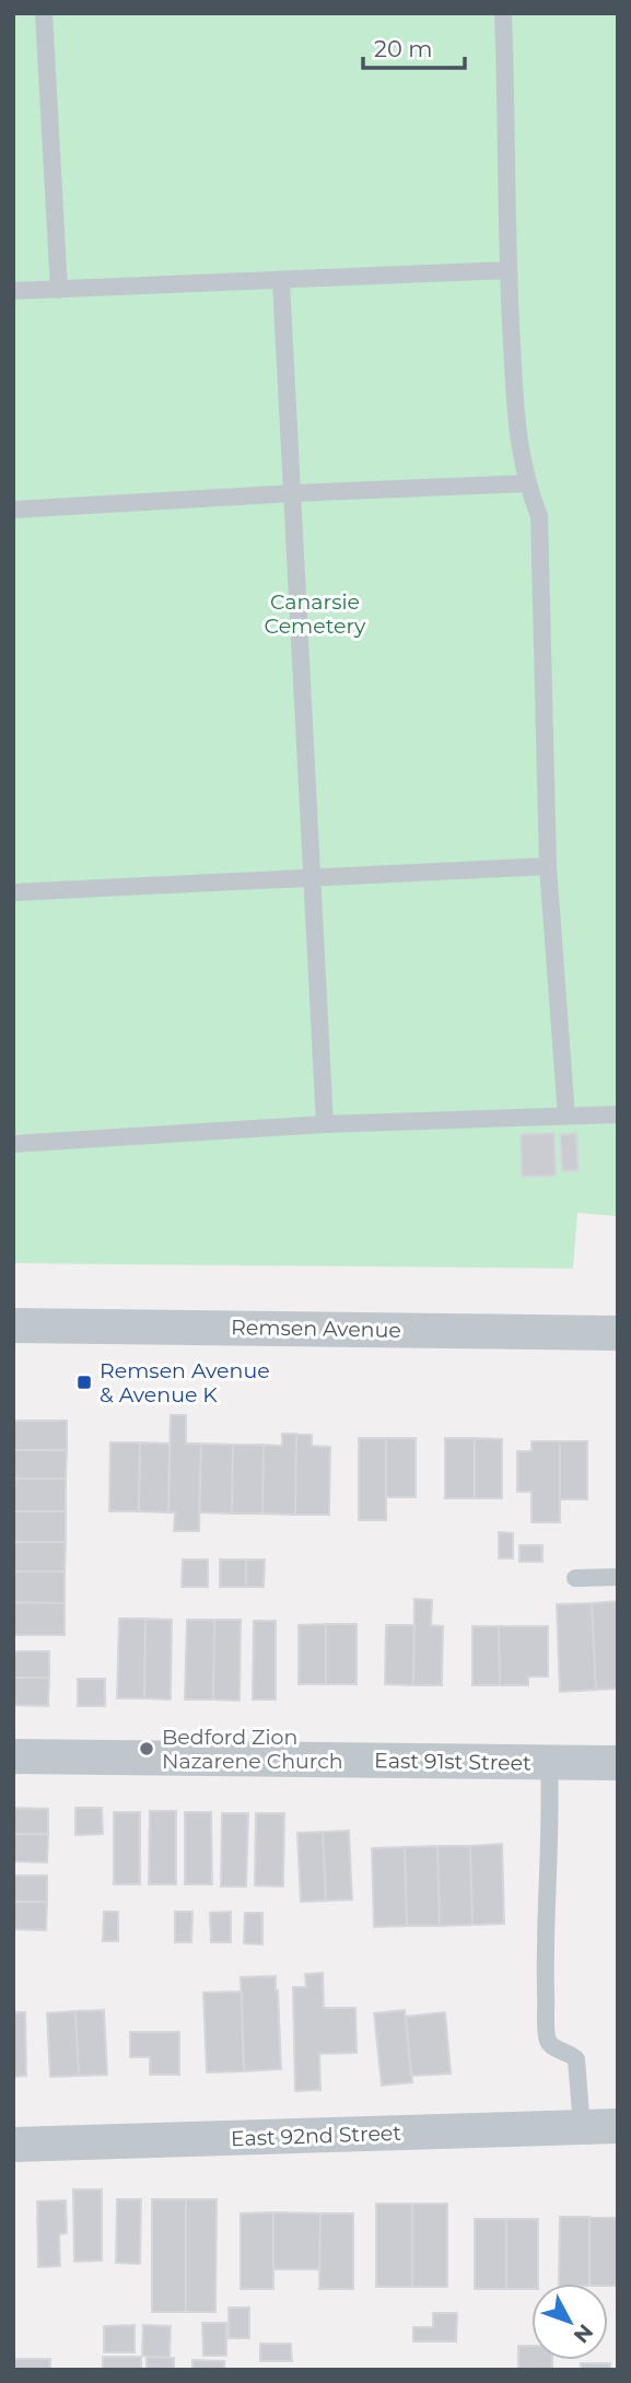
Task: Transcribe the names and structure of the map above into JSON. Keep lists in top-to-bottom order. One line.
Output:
{"streets":{"street":["Remsen Avenue","East 91st Street","East 92nd Street"]},"parks":["Canarsie Cemetery"],"places":{"transit":["Remsen Avenue & Avenue K"],"other":["Bedford Zion Nazarene Church"]},"scale_bar":"20 m","north":"bottom right"}
